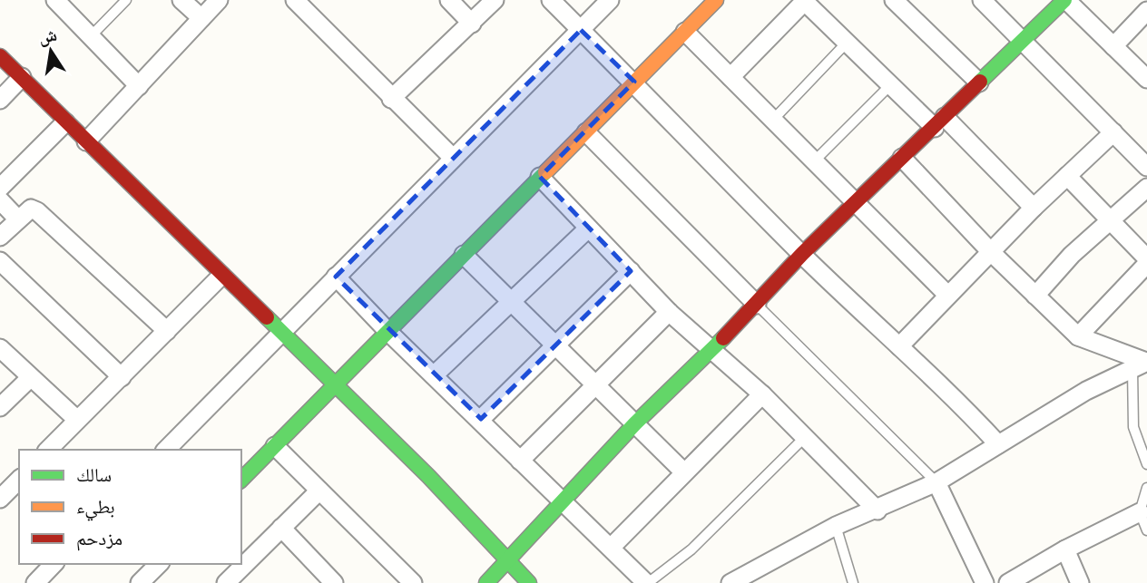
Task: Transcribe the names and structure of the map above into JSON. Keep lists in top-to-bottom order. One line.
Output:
{"legend":["سالك","بطيء","مزدحم"],"north":"top"}
